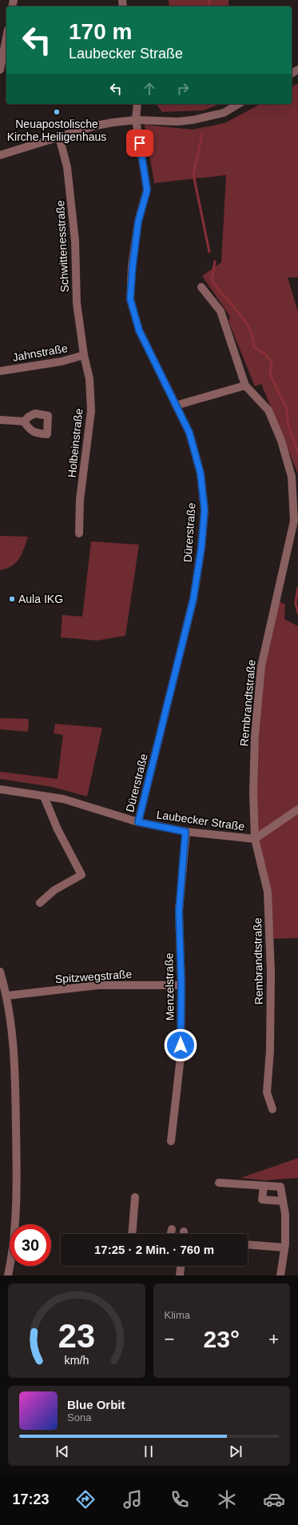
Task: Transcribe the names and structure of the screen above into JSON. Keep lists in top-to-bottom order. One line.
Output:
{"streets":{"street":["Schwittenesstraße","Jahnstraße","Holbeinstraße","Dürerstraße","Rembrandtstraße","Laubecker Straße","Spitzwegstraße","Menzelstraße"]},"crossings":[["Schwittenesstraße","Jahnstraße"],["Schwittenesstraße","Holbeinstraße"],["Jahnstraße","Holbeinstraße"],["Dürerstraße","Laubecker Straße"],["Rembrandtstraße","Laubecker Straße"],["Laubecker Straße","Menzelstraße"],["Spitzwegstraße","Menzelstraße"]],"places":["Neuapostolische Kirche Heiligenhaus","Aula IKG"],"page":{"turn":["170 m","Laubecker Straße"],"limit":"30","trip":"17:25 · 2 Min. · 760 m","tile":"Klima","heat":["−","23°","+"],"song":["Blue Orbit","Sona"],"tabs":"17:23","gauge":["23","km/h"]}}
